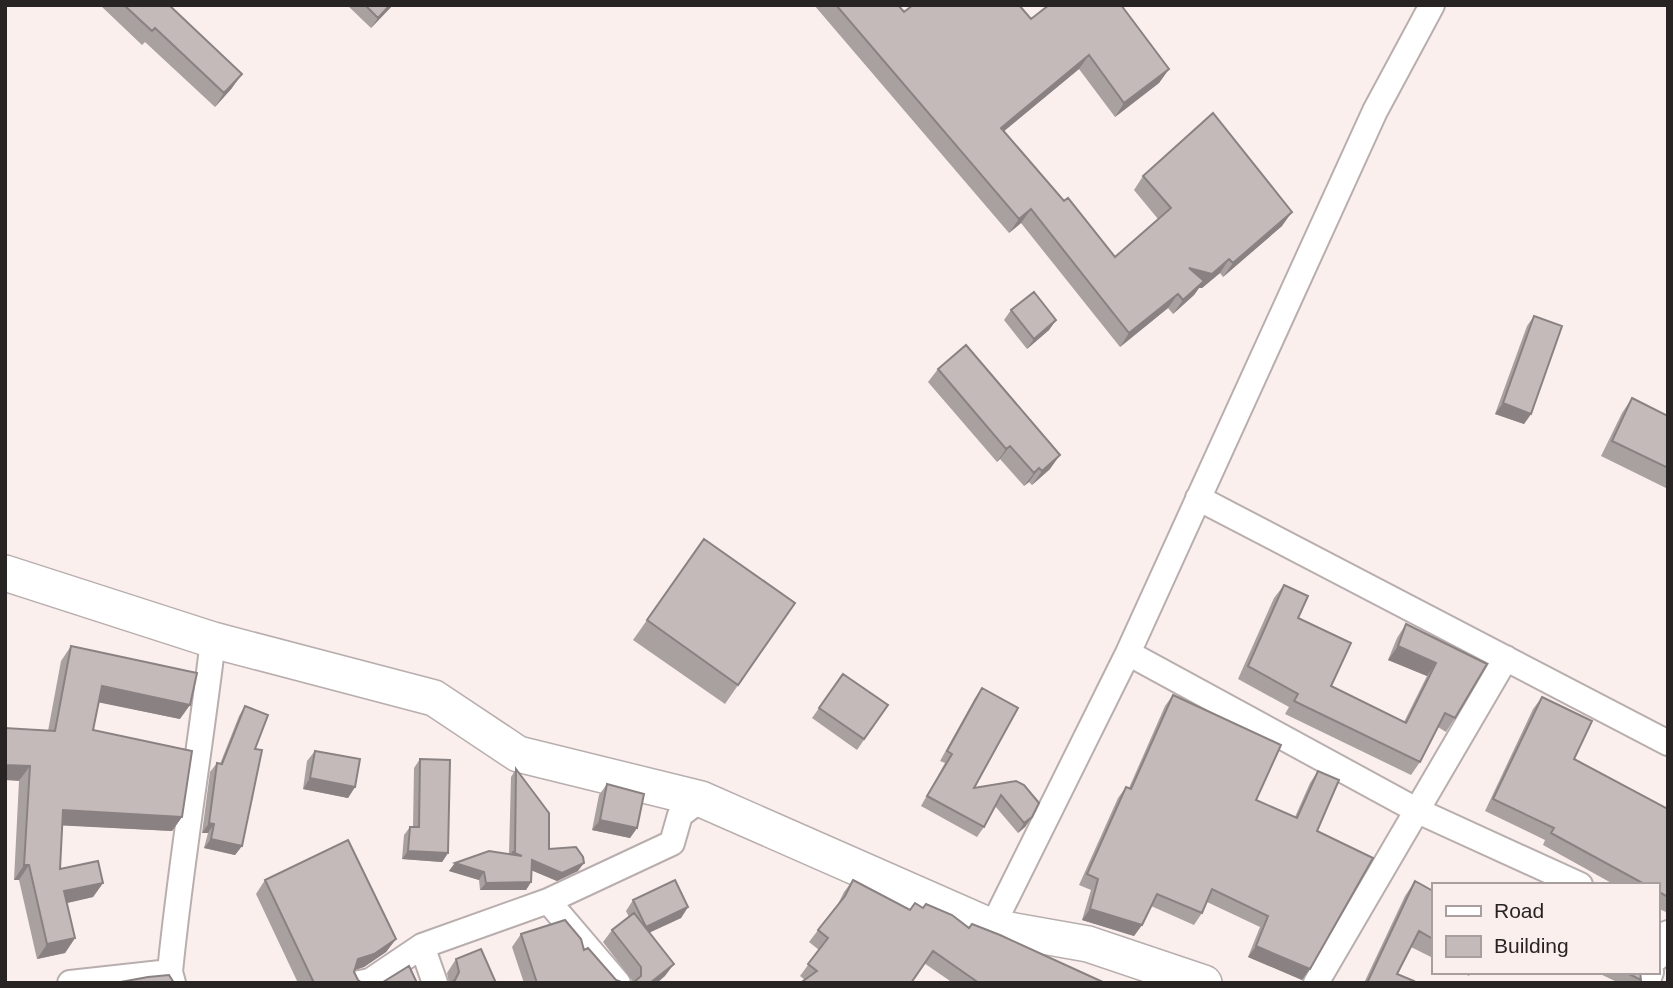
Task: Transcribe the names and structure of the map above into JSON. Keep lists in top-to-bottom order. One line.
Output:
{"legend":["Road","Building"]}
